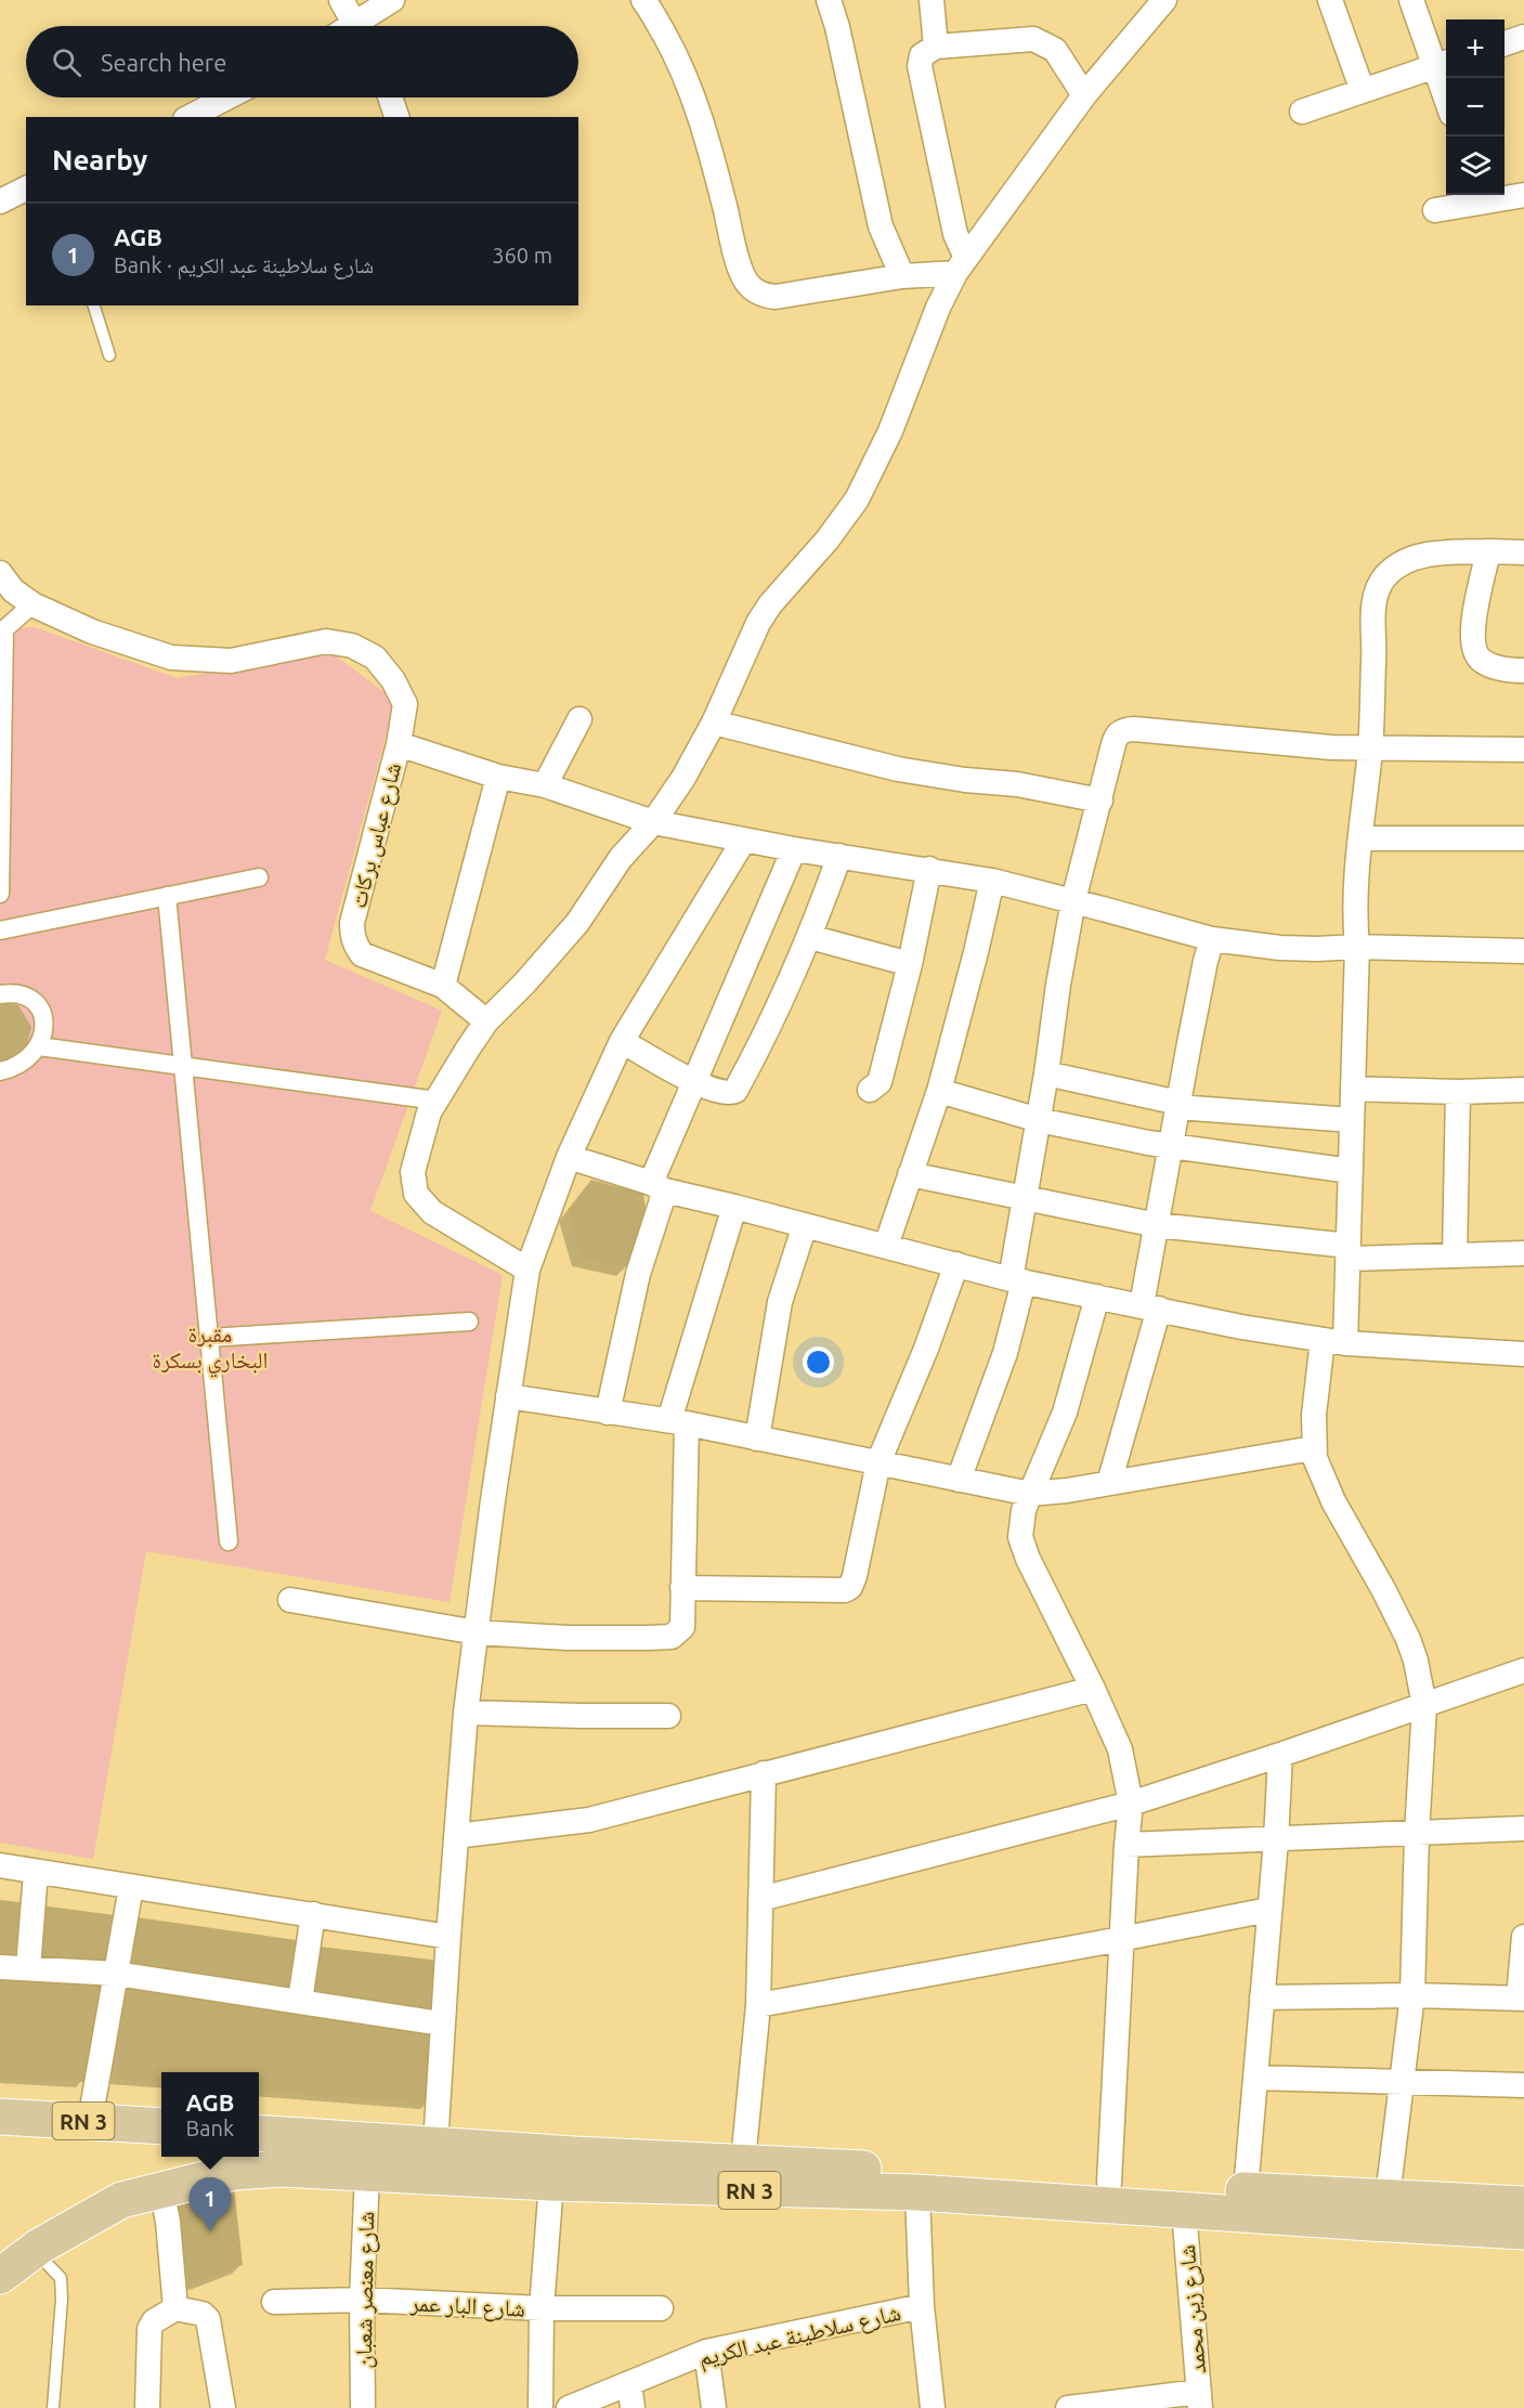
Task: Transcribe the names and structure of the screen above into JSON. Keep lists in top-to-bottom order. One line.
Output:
{"streets":{"main road":["RN 3"],"street":["شارع عباس بركات","شارع معنصر شعبان","شارع البار عمر","شارع زين محمد","شارع سلاطينة عبد الكريم"]},"crossings":[["RN 3","شارع معنصر شعبان"],["RN 3","شارع زين محمد"],["شارع معنصر شعبان","شارع البار عمر"]],"parks":["مقبرة البخاري بسكرة"],"page":{"map_buttons":["+","−"],"search":"Search here","heading":"Nearby","list":[{"mark":"1","name":"AGB","note":"Bank · شارع سلاطينة عبد الكريم","value":"360 m"}],"popup":["AGB","Bank"],"pins":"1"}}
